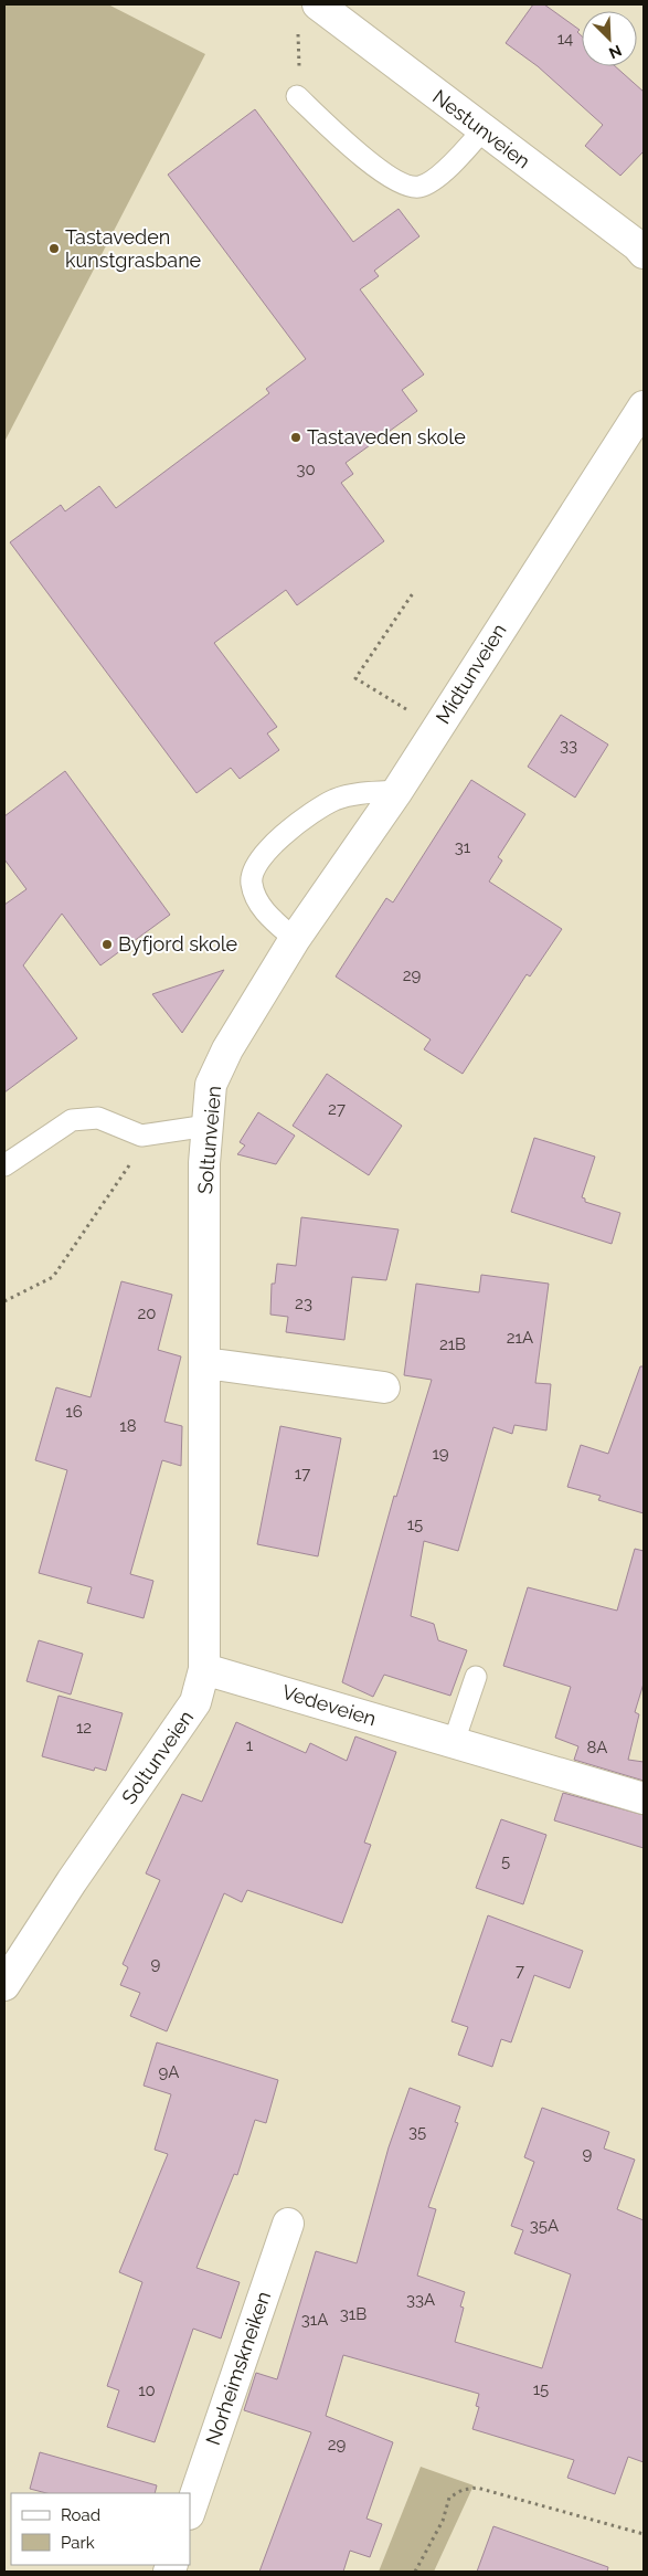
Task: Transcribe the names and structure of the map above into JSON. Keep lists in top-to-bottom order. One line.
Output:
{"streets":{"street":["Nestunveien","Midtunveien","Soltunveien","Vedeveien","Norheimskneiken"]},"crossings":[["Midtunveien","Soltunveien"],["Soltunveien","Vedeveien"]],"places":["Tastaveden kunstgrasbane","Tastaveden skole","Byfjord skole"],"house_numbers":["14","30","33","31","29","27","23","20","21A","21B","16","18","19","17","15","12","1","8A","5","9","7","9A","35","9","35A","33A","31B","31A","15","10","29"],"legend":["Road","Park"],"north":"bottom right"}
